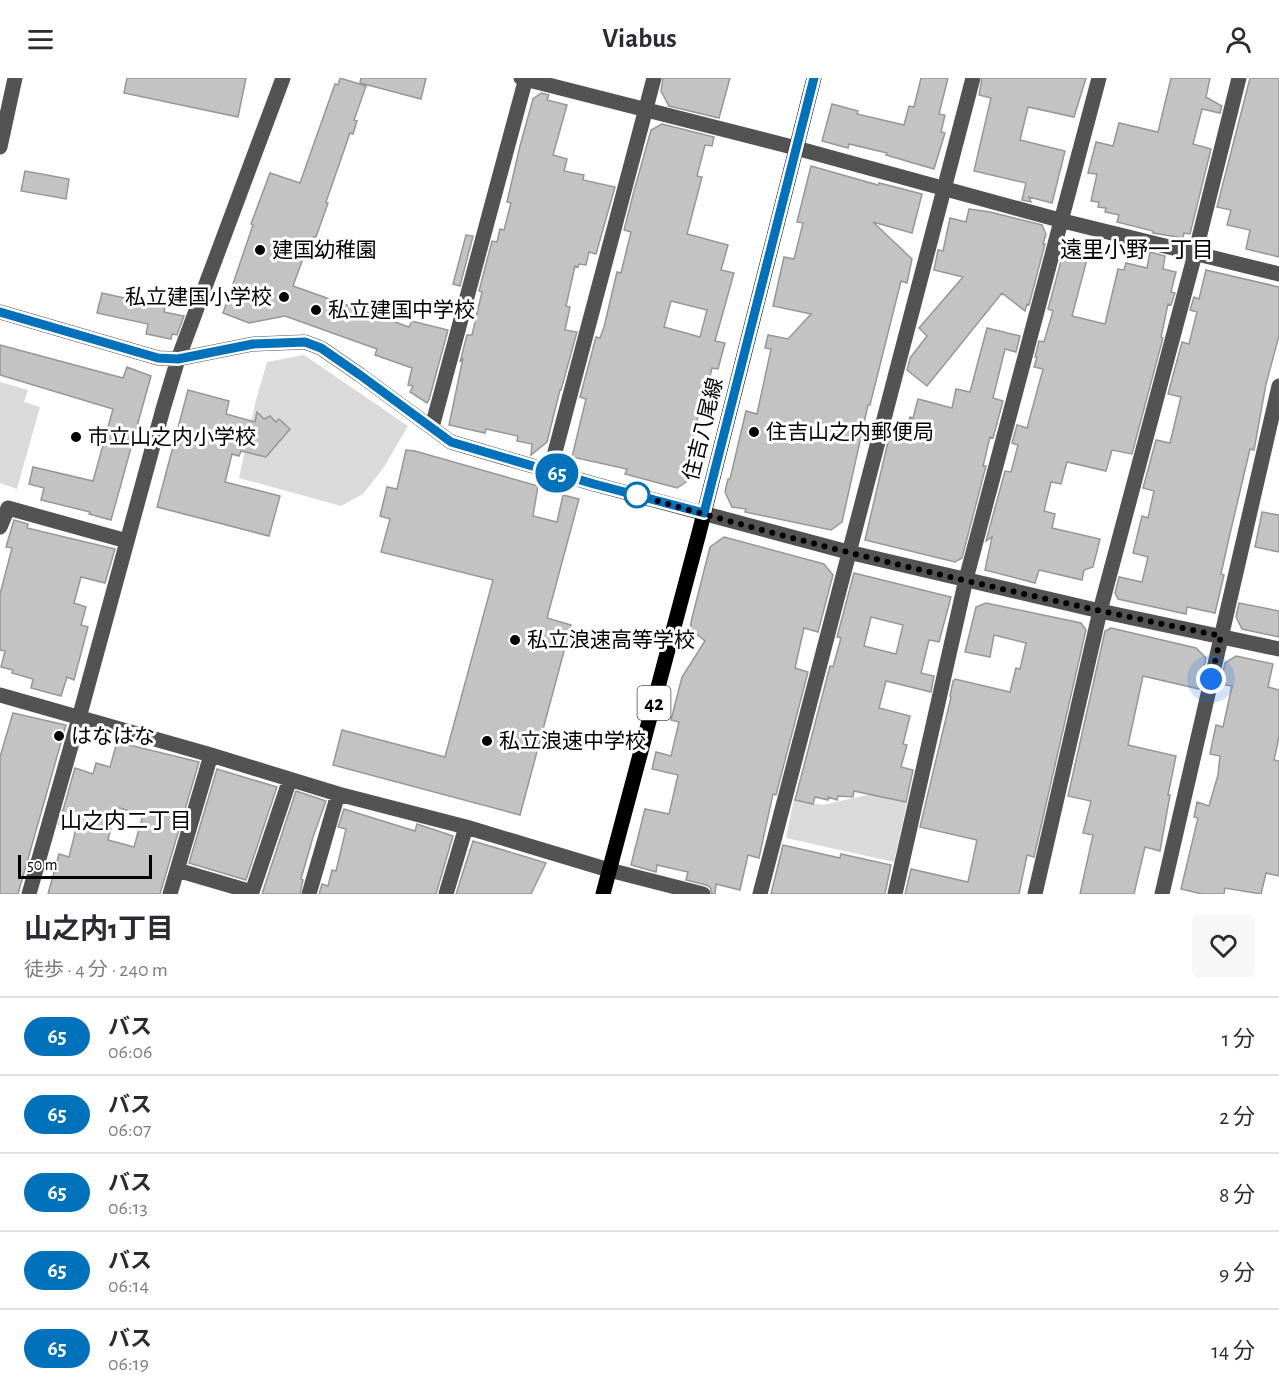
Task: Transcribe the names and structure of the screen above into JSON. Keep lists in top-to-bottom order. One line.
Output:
{"streets":{"main road":["住吉八尾線","42"]},"districts":["遠里小野一丁目","山之内二丁目"],"places":["建国幼稚園","私立建国小学校","私立建国中学校","住吉山之内郵便局","市立山之内小学校","私立浪速高等学校","はなはな","私立浪速中学校"],"lines":["bus line 65"],"scale_bar":"50 m","page":{"header":"Viabus","on_map":"65","scale":"50 m","heading":["山之内1丁目","徒歩 · 4 分 · 240 m"],"list":[{"mark":"65","name":"バス","note":"06:06","value":"1 分"},{"mark":"65","name":"バス","note":"06:07","value":"2 分"},{"mark":"65","name":"バス","note":"06:13","value":"8 分"},{"mark":"65","name":"バス","note":"06:14","value":"9 分"},{"mark":"65","name":"バス","note":"06:19","value":"14 分"}]}}
